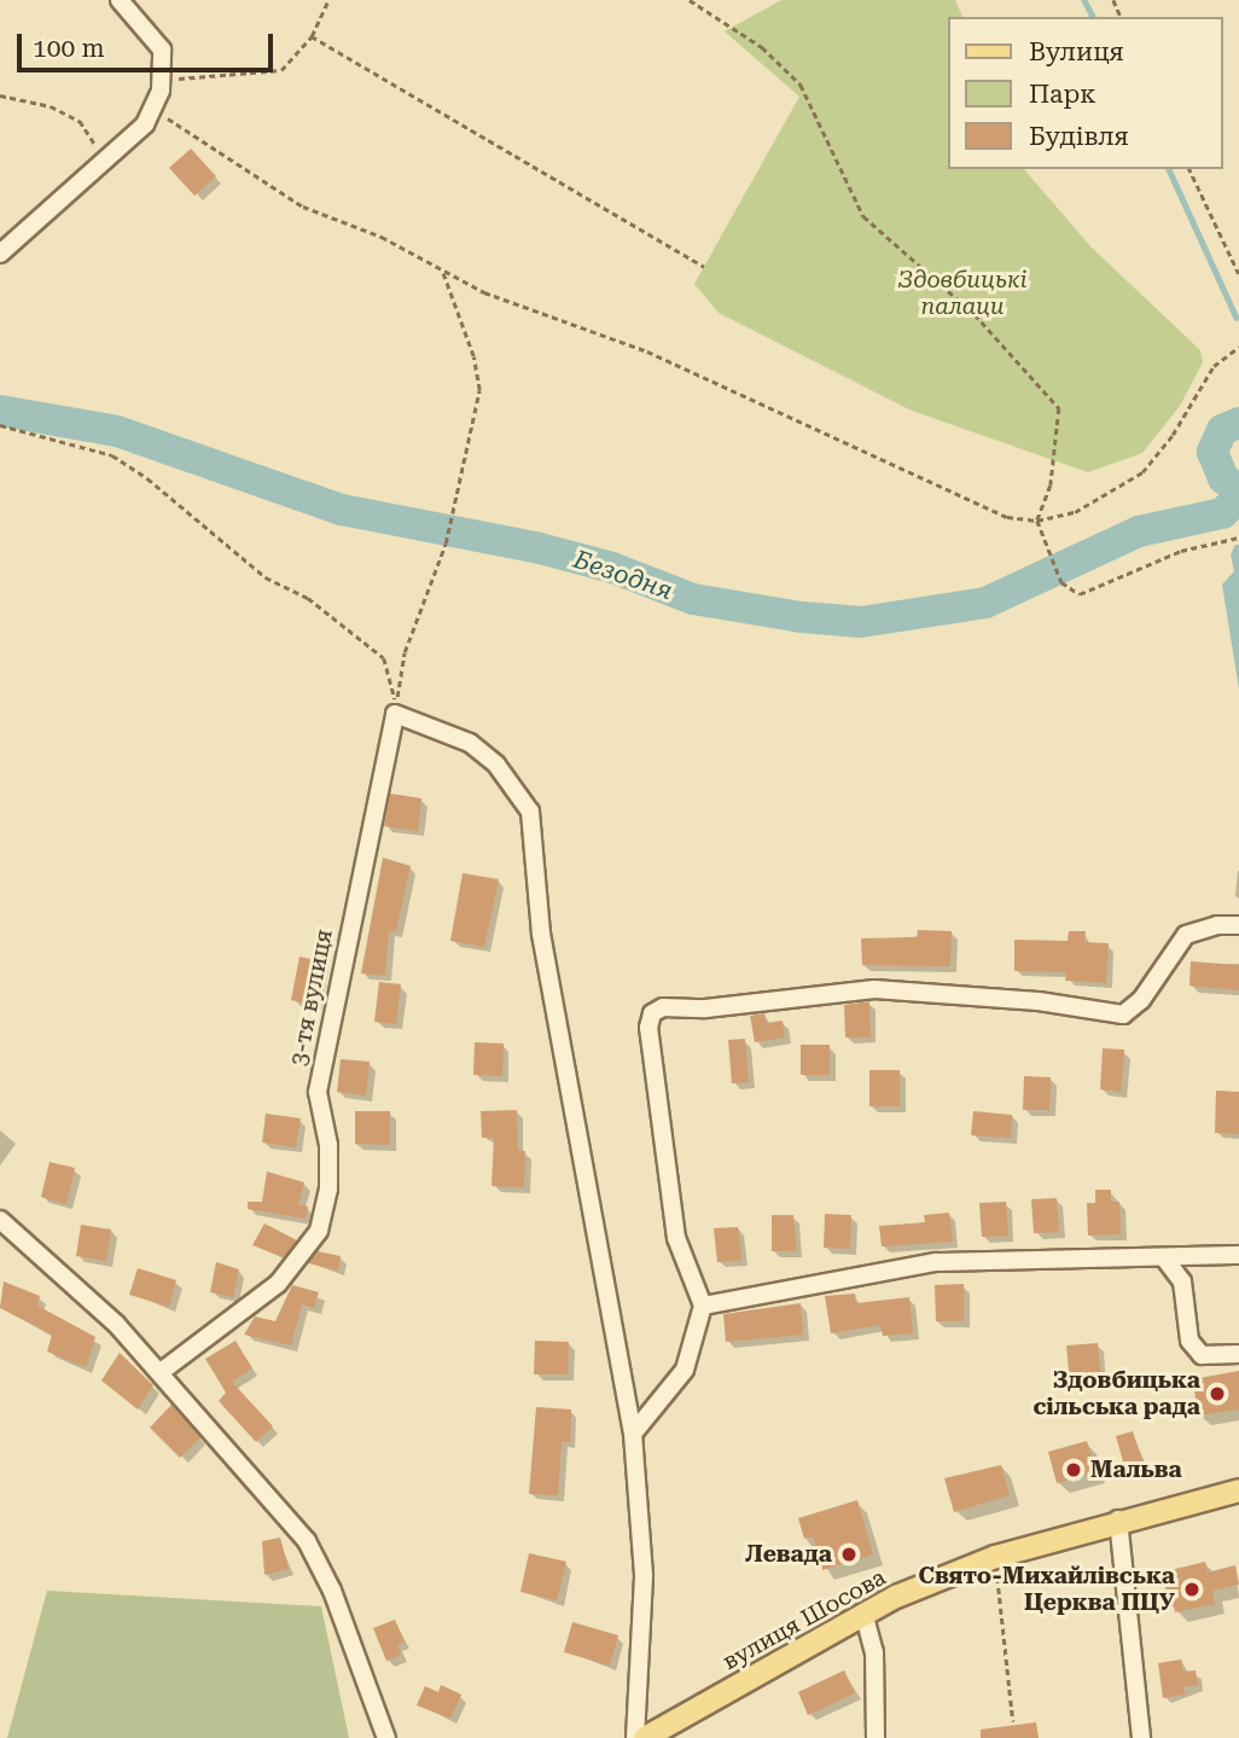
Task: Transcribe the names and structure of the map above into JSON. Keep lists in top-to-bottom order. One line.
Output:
{"streets":{"main road":["вулиця Шосова"],"street":["3-тя вулиця"]},"water":["Безодня"],"parks":["Здовбицькі палаци"],"places":["Здовбицька сільська рада","Мальва","Левада","Свято-Михайлівська Церква ПЦУ"],"legend":["Вулиця","Парк","Будівля"],"scale_bar":"100 m"}
